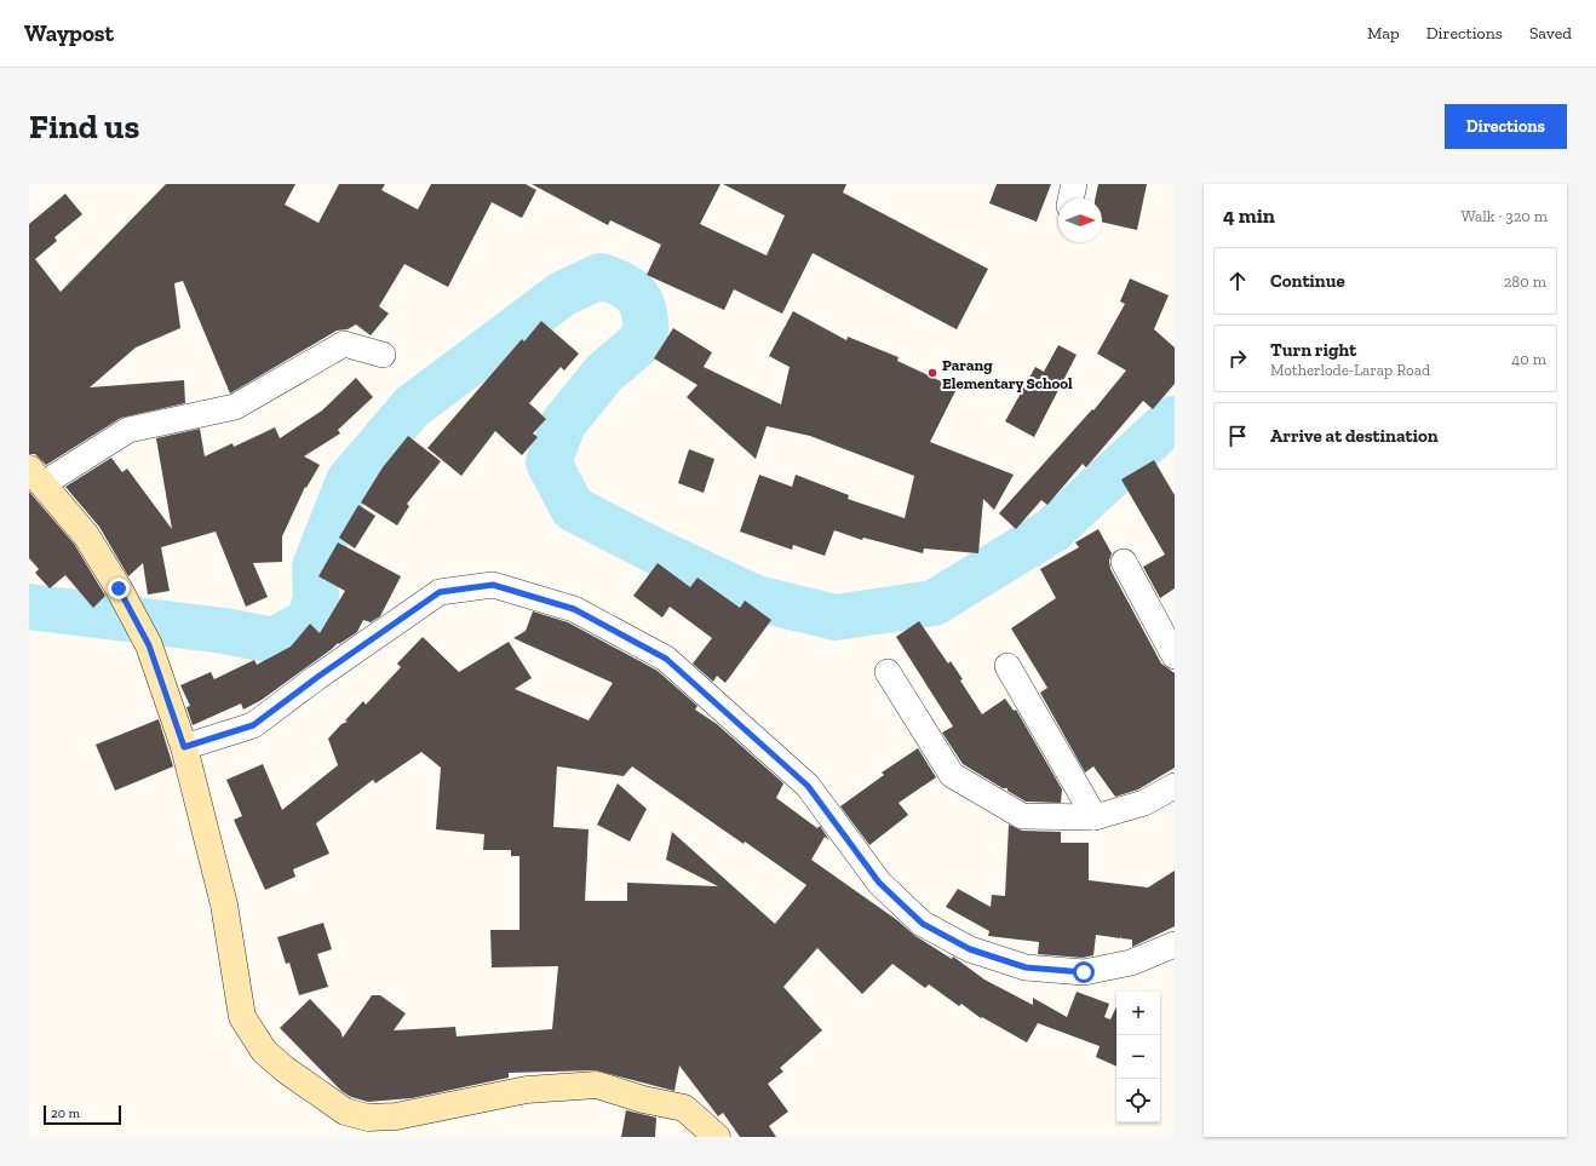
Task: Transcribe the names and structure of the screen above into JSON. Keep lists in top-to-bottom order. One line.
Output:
{"places":["Parang Elementary School"],"scale_bar":"20 m","north":"right","page":{"header":"Waypost","nav":["Map","Directions","Saved"],"buttons":"Directions","title":"Find us","heading":["4 min","Walk · 320 m"],"list":[["Continue","280 m"],["Turn right","Motherlode-Larap Road","40 m"],"Arrive at destination"],"map_buttons":["+","−"],"scale":"20 m"}}
